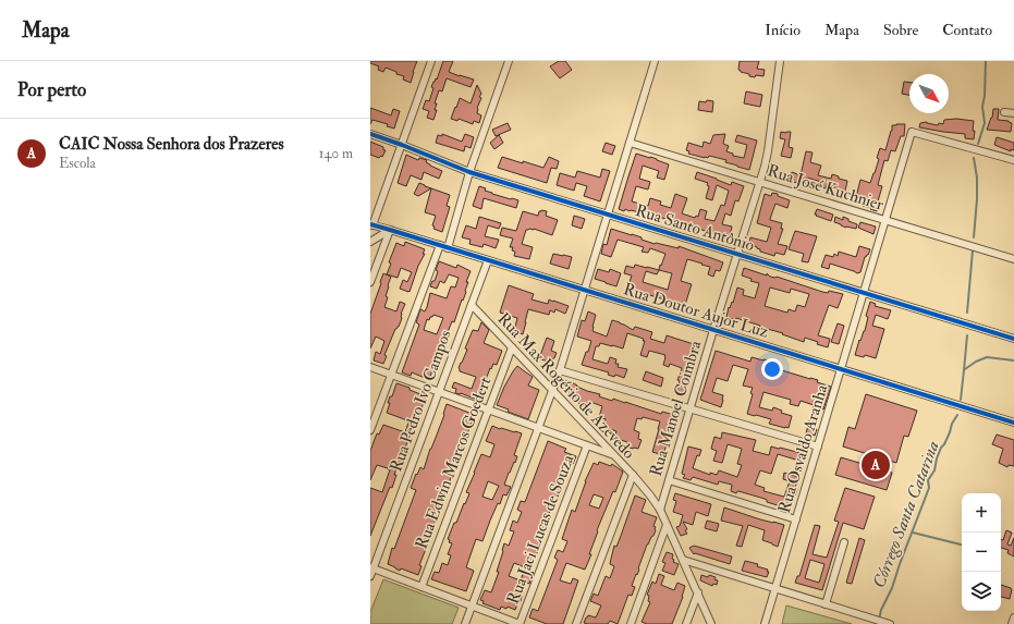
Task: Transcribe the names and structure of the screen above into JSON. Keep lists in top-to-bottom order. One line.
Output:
{"streets":{"street":["Rua José Kuchnier","Rua Santo Antônio","Rua Doutor Aujor Luz","Rua Max Rogério de Azevedo","Rua Pedro Ivo Campos","Rua Manoel Coimbra","Rua Osvaldo Aranha","Rua Edwin Marcos Goedert","Rua Jaci Lucas de Souza"]},"crossings":[["Rua José Kuchnier","Rua Manoel Coimbra"],["Rua José Kuchnier","Rua Osvaldo Aranha"],["Rua Santo Antônio","Rua Manoel Coimbra"],["Rua Santo Antônio","Rua Osvaldo Aranha"],["Rua Doutor Aujor Luz","Rua Pedro Ivo Campos"],["Rua Doutor Aujor Luz","Rua Manoel Coimbra"],["Rua Doutor Aujor Luz","Rua Osvaldo Aranha"],["Rua Max Rogério de Azevedo","Rua Pedro Ivo Campos"],["Rua Max Rogério de Azevedo","Rua Manoel Coimbra"],["Rua Max Rogério de Azevedo","Rua Edwin Marcos Goedert"]],"water":["Córrego Santa Catarina"],"north":"bottom right","page":{"header":"Mapa","nav":["Início","Mapa","Sobre","Contato"],"heading":"Por perto","list":[{"mark":"A","name":"CAIC Nossa Senhora dos Prazeres","note":"Escola","value":"140 m"}],"pins":"A","map_buttons":["+","−"]}}
